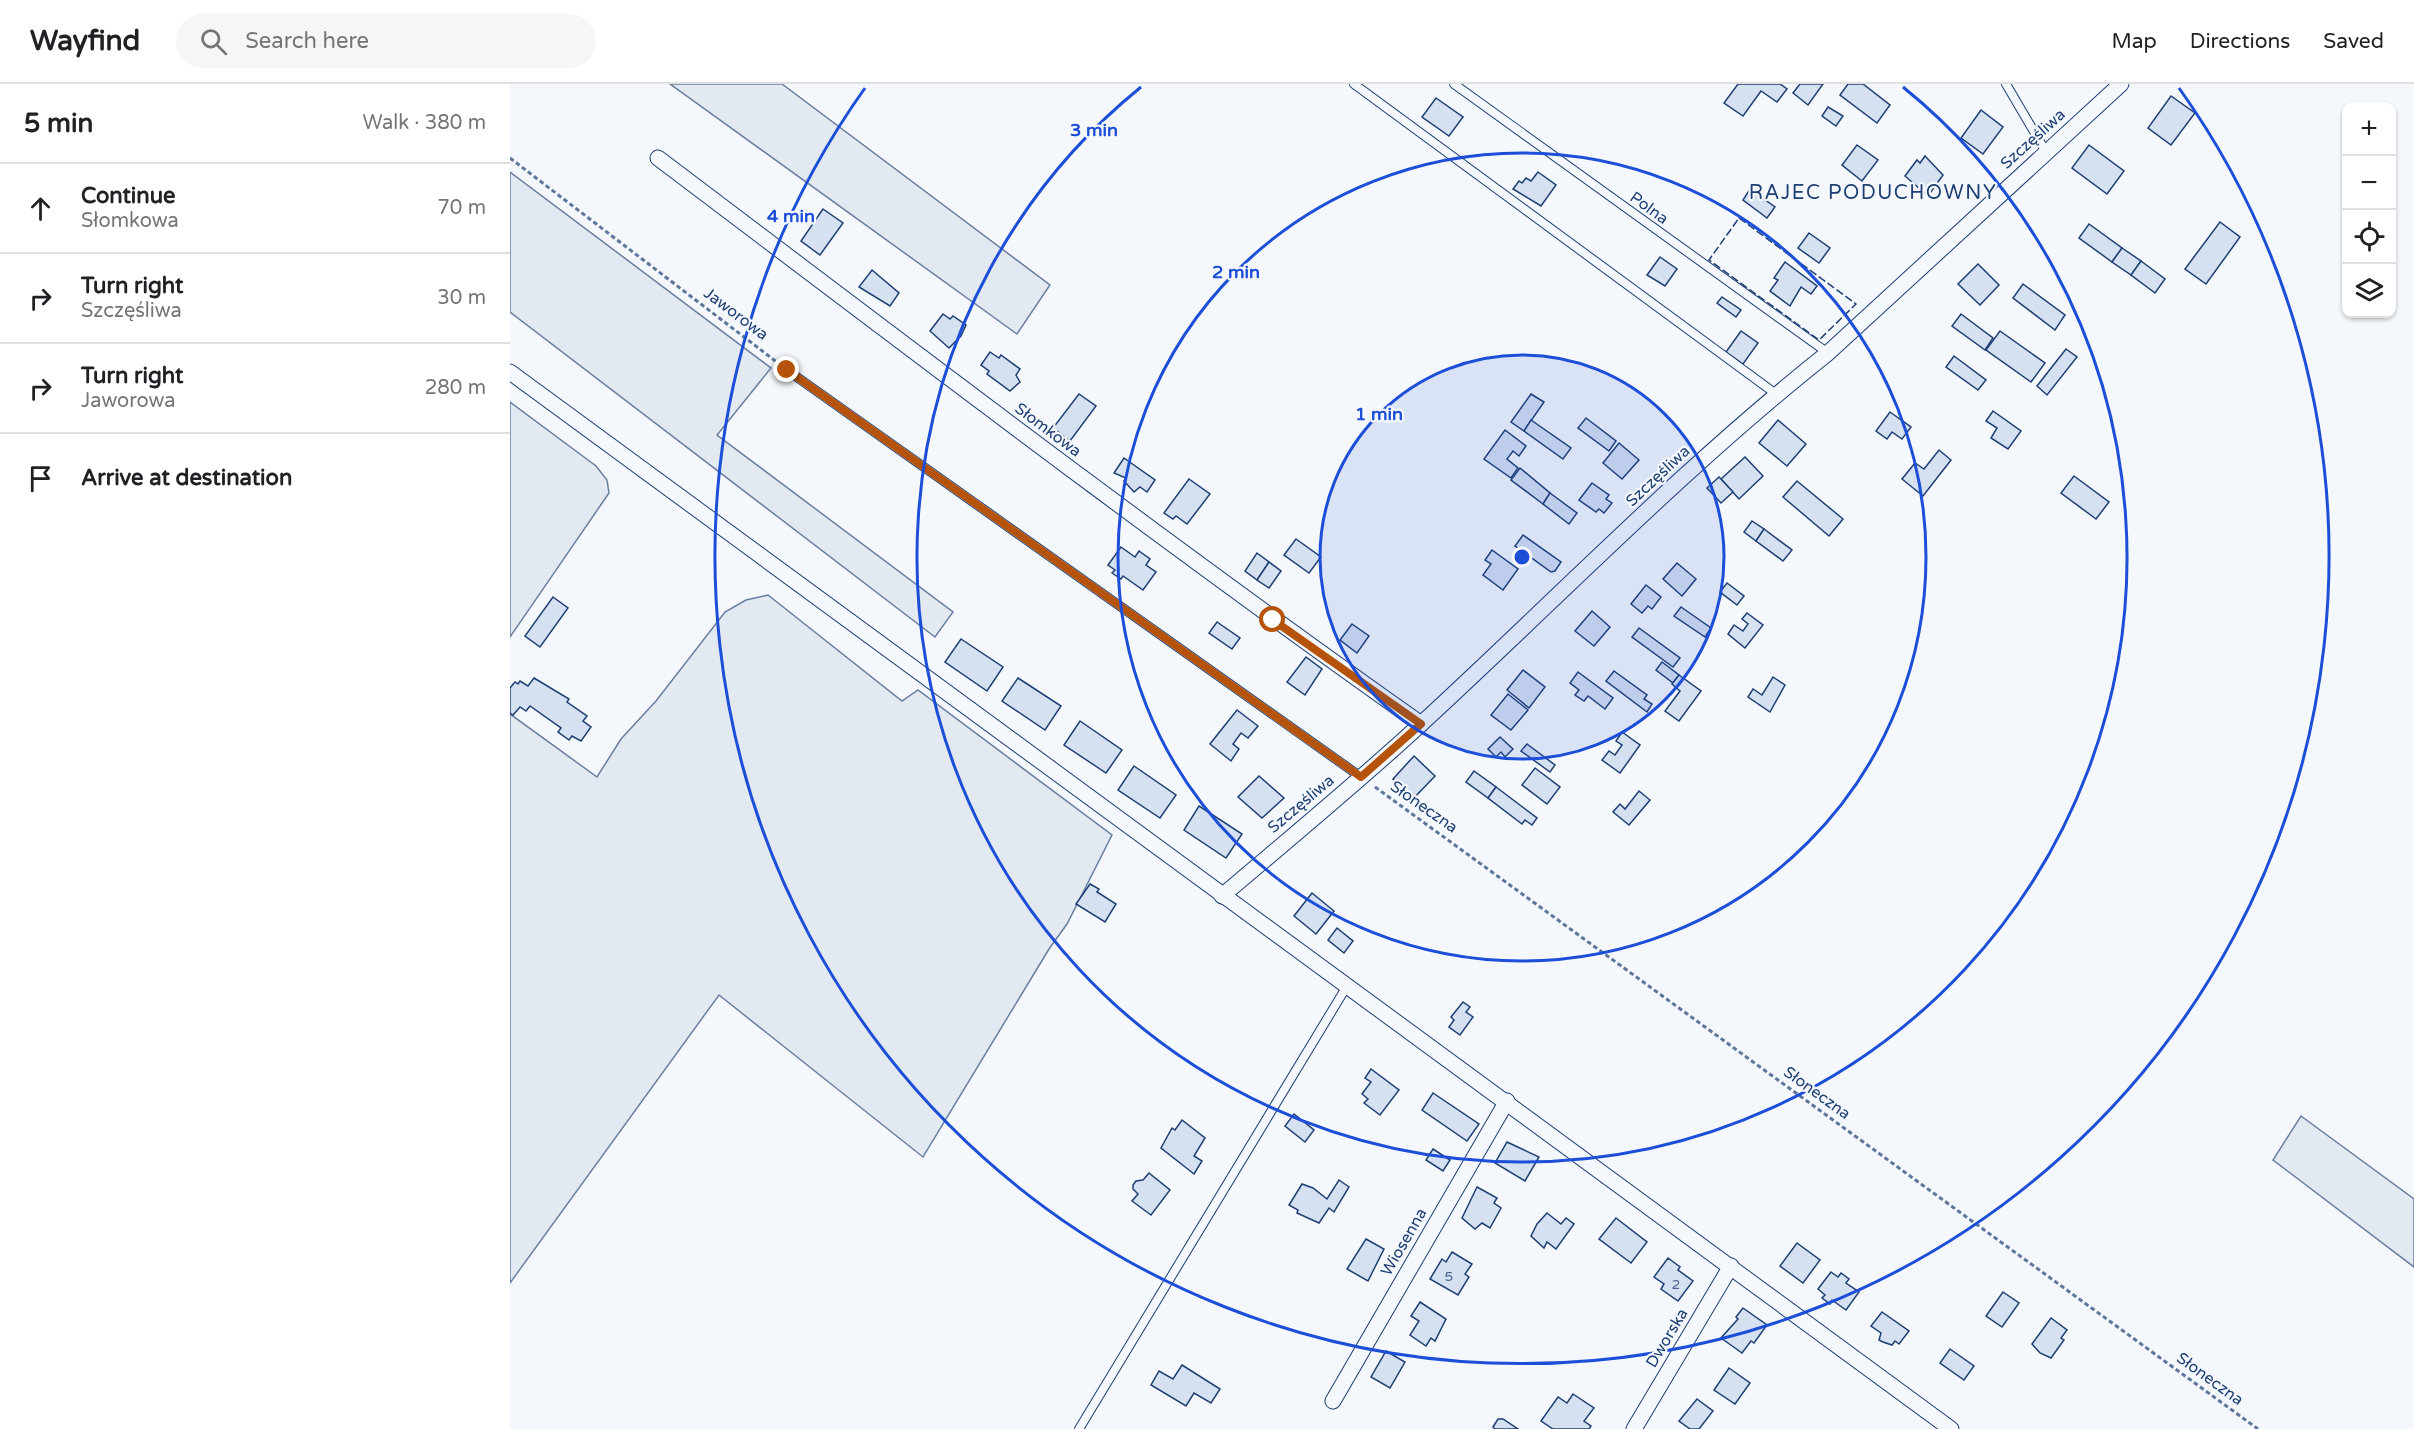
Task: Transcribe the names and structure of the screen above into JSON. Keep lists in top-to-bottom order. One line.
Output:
{"streets":{"street":["Szczęśliwa","Słomkowa","Wiosenna","Dworska"],"lane":["Polna"],"path":["Jaworowa","Słoneczna"]},"crossings":[["Szczęśliwa","Polna"],["Szczęśliwa","Słomkowa"],["Szczęśliwa","Słoneczna"]],"districts":["RAJEC PODUCHOWNY"],"house_numbers":["5","2"],"page":{"header":"Wayfind","search":"Search here","nav":["Map","Directions","Saved"],"heading":["5 min","Walk · 380 m"],"map_buttons":["+","−"],"list":[["Continue","Słomkowa","70 m"],["Turn right","Szczęśliwa","30 m"],["Turn right","Jaworowa","280 m"],"Arrive at destination"]},"rings":["3 min","4 min","2 min","1 min"]}
